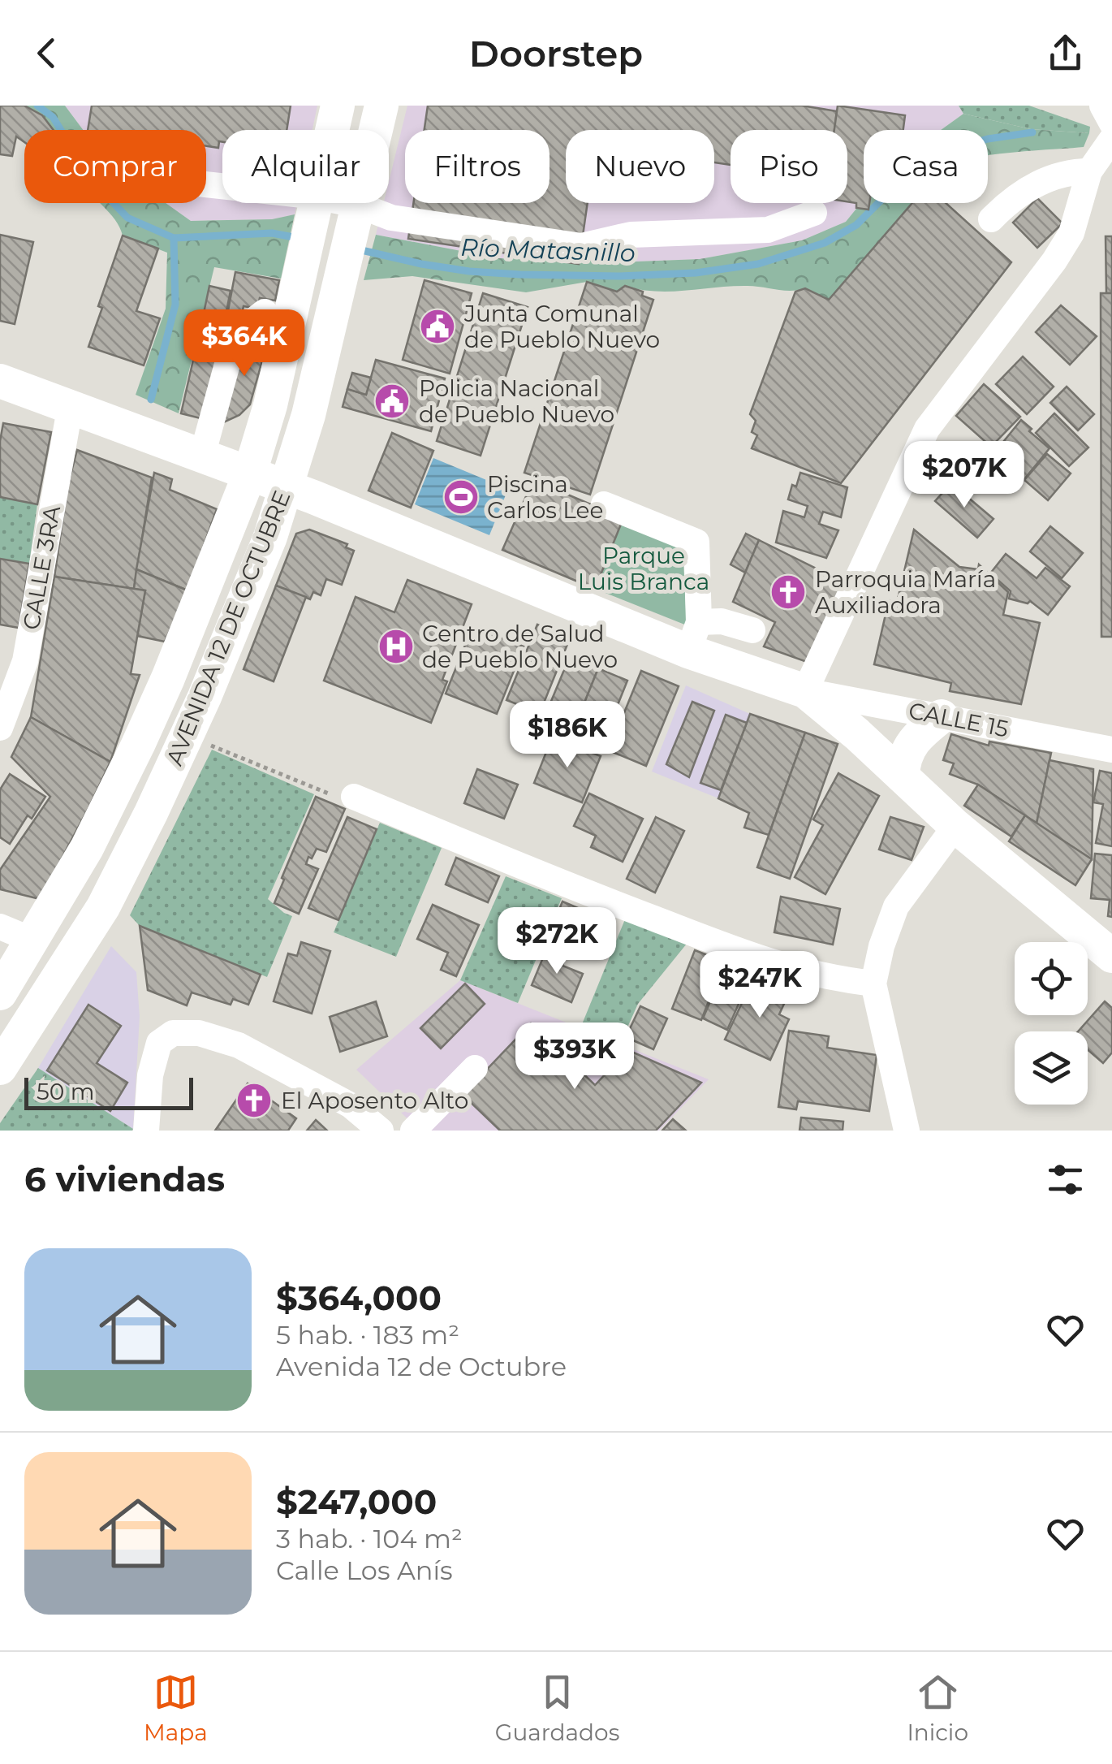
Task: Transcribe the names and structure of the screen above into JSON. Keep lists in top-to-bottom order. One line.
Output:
{"streets":{"main road":["AVENIDA 12 DE OCTUBRE"],"street":["CALLE 3RA","CALLE 15"]},"water":["Río Matasnillo"],"parks":["Parque Luis Branca"],"places":{"public building":["Junta Comunal de Pueblo Nuevo","Policia Nacional de Pueblo Nuevo"],"sports":["Piscina Carlos Lee"],"church":["Parroquia María Auxiliadora","El Aposento Alto"],"hospital":["Centro de Salud de Pueblo Nuevo"]},"scale_bar":"50 m","page":{"header":"Doorstep","chip":["Comprar","Alquilar","Filtros","Nuevo","Piso","Casa"],"price":["$364K","$207K","$186K","$272K","$247K","$393K"],"scale":"50 m","heading":"6 viviendas","list":[{"name":"$364,000","note":"5 hab. · 183 m² · Avenida 12 de Octubre"},{"name":"$247,000","note":"3 hab. · 104 m² · Calle Los Anís"}],"tabs":["Mapa","Guardados","Inicio"]}}
